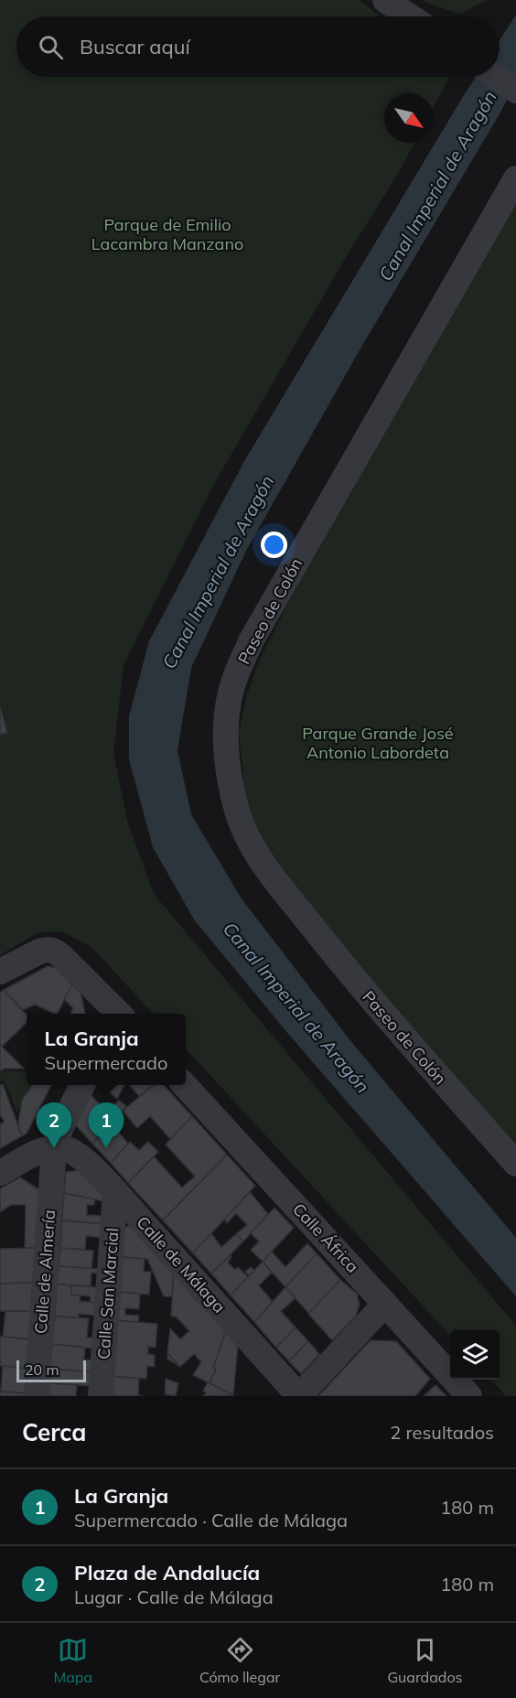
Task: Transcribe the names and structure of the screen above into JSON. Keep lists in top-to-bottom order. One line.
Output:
{"streets":{"street":["Paseo de Colón","Calle África","Calle de Málaga","Calle de Almería","Calle San Marcial"]},"crossings":[["Calle de Málaga","Calle de Almería"],["Calle de Málaga","Calle San Marcial"]],"water":["Canal Imperial de Aragón"],"parks":["Parque de Emilio Lacambra Manzano","Parque Grande José Antonio Labordeta"],"scale_bar":"20 m","north":"bottom right","page":{"search":"Buscar aquí","popup":["La Granja","Supermercado"],"pins":["1","2"],"scale":"20 m","heading":["Cerca","2 resultados"],"list":[{"mark":"1","name":"La Granja","note":"Supermercado · Calle de Málaga","value":"180 m"},{"mark":"2","name":"Plaza de Andalucía","note":"Lugar · Calle de Málaga","value":"180 m"}],"nav":["Mapa","Cómo llegar","Guardados"]}}
